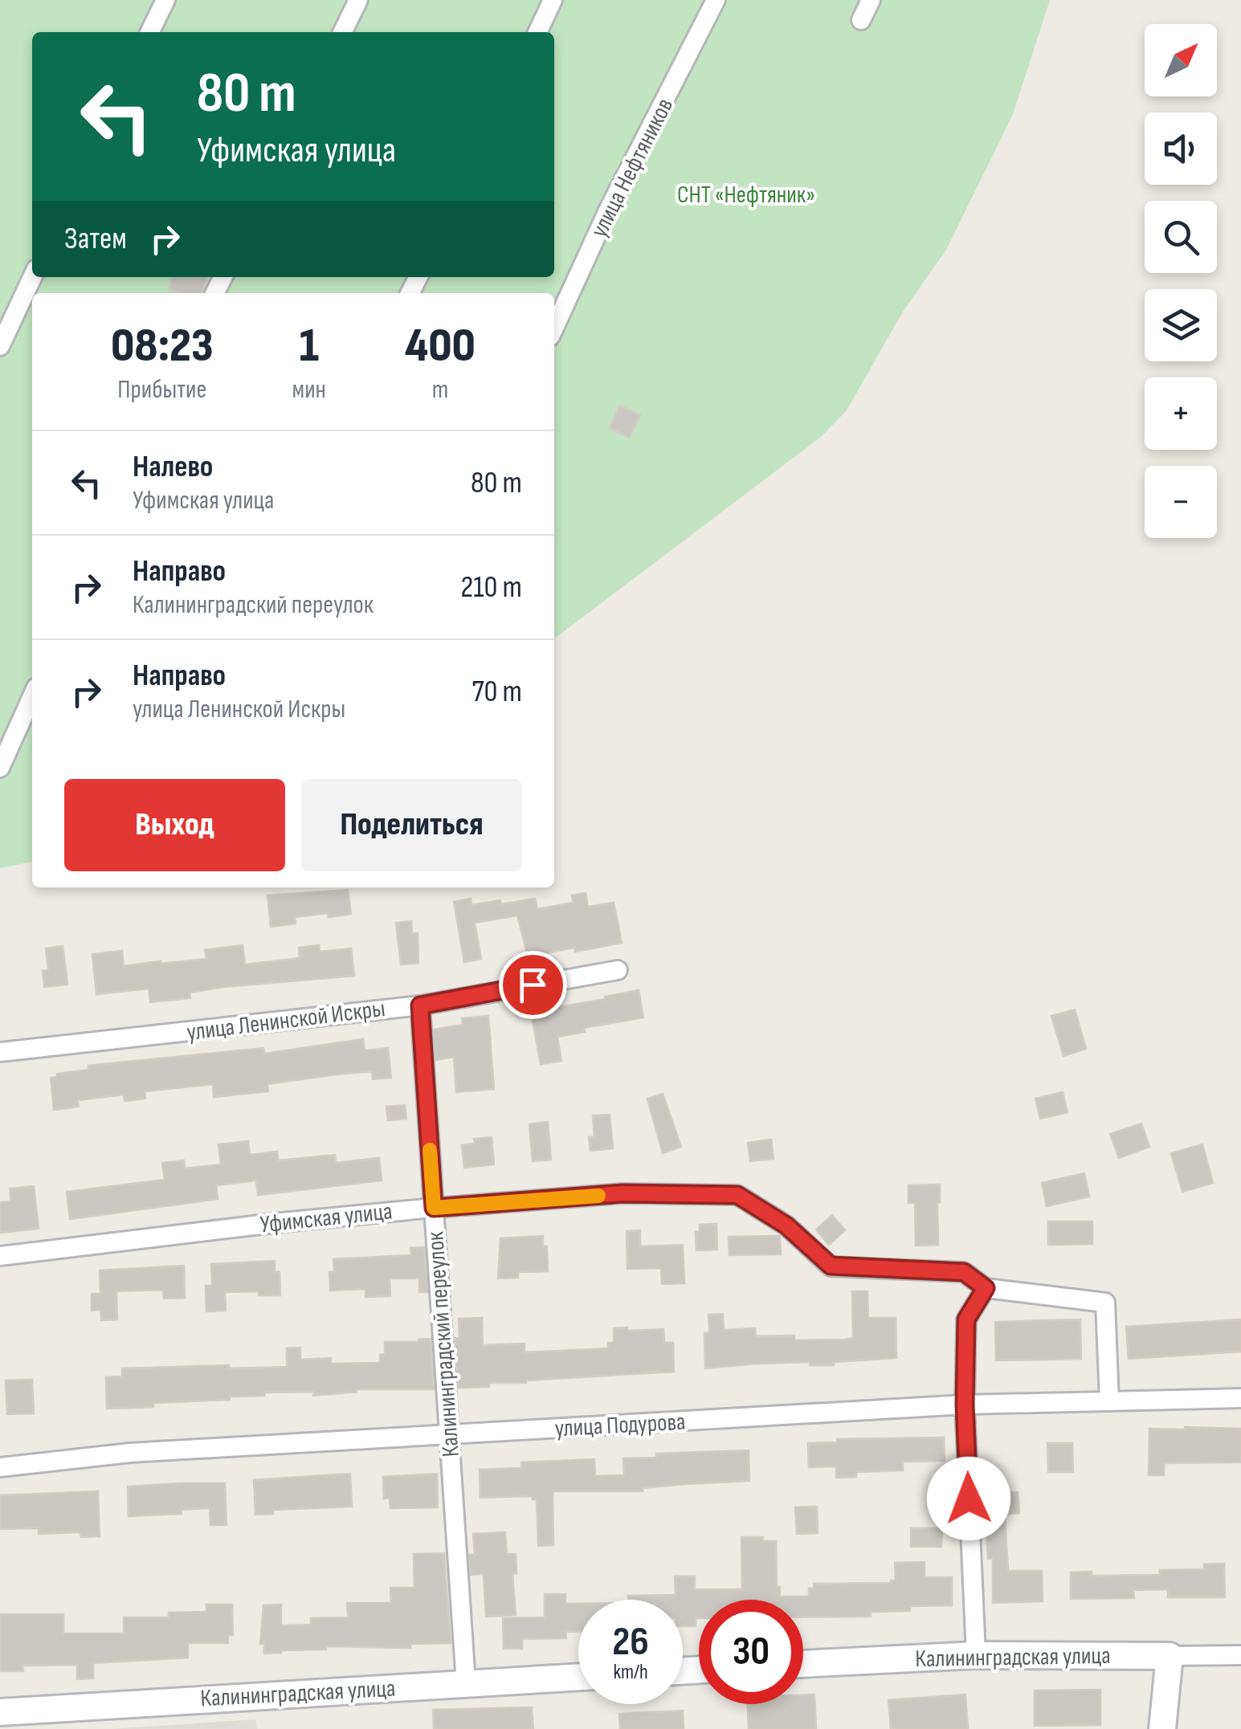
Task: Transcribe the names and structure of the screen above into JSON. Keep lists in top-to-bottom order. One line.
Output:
{"streets":{"street":["улица Нефтяников","улица Ленинской Искры","Уфимская улица","Калининградский переулок","улица Подурова","Калининградская улица"]},"crossings":[["улица Ленинской Искры","Калининградский переулок"],["Уфимская улица","Калининградский переулок"],["Уфимская улица","улица Подурова"],["Калининградский переулок","улица Подурова"],["Калининградский переулок","Калининградская улица"]],"parks":["СНТ «Нефтяник»"],"north":"top right","page":{"map_buttons":["+","−"],"turn":["80 m","Уфимская улица"],"then":"Затем","eta":["08:23","Прибытие","1","мин","400","m"],"list":[{"name":"Налево","note":"Уфимская улица","value":"80 m"},{"name":"Направо","note":"Калининградский переулок","value":"210 m"},{"name":"Направо","note":"улица Ленинской Искры","value":"70 m"}],"buttons":["Выход","Поделиться"],"speed":"26 km/h","limit":"30"}}
